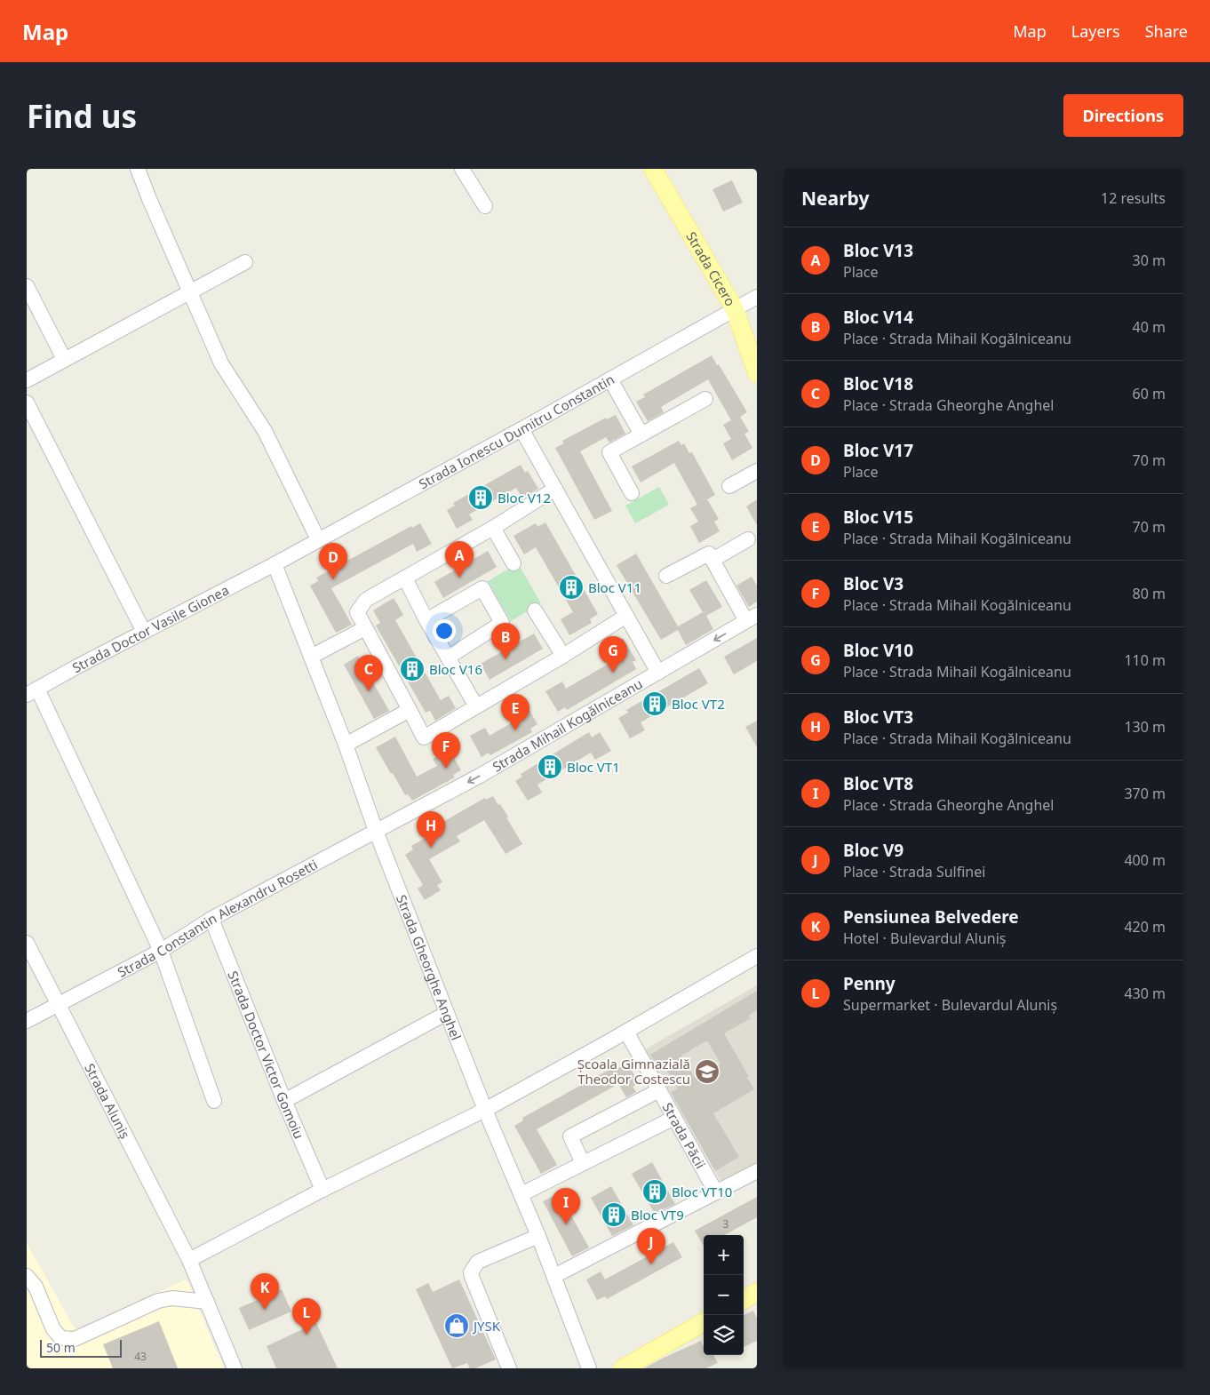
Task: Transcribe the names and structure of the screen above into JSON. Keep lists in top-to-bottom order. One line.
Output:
{"streets":{"main road":["Strada Cicero"],"street":["Strada Ionescu Dumitru Constantin","Strada Doctor Vasile Gionea","Strada Mihail Kogălniceanu","Strada Constantin Alexandru Rosetti","Strada Gheorghe Anghel","Strada Doctor Victor Gomoiu","Strada Aluniș","Strada Păcii"]},"crossings":[["Strada Cicero","Strada Ionescu Dumitru Constantin"],["Strada Ionescu Dumitru Constantin","Strada Doctor Vasile Gionea"],["Strada Ionescu Dumitru Constantin","Strada Gheorghe Anghel"],["Strada Doctor Vasile Gionea","Strada Gheorghe Anghel"],["Strada Mihail Kogălniceanu","Strada Constantin Alexandru Rosetti"],["Strada Mihail Kogălniceanu","Strada Gheorghe Anghel"],["Strada Constantin Alexandru Rosetti","Strada Gheorghe Anghel"],["Strada Constantin Alexandru Rosetti","Strada Doctor Victor Gomoiu"],["Strada Constantin Alexandru Rosetti","Strada Aluniș"]],"places":{"building":["Bloc V12","Bloc V11","Bloc V16","Bloc VT2","Bloc VT1","Bloc VT10","Bloc VT9"],"school or university":["Școala Gimnazială Theodor Costescu"],"shop":["JYSK"]},"house_numbers":["3","43"],"scale_bar":"50 m","page":{"header":"Map","nav":["Map","Layers","Share"],"buttons":"Directions","title":"Find us","heading":["Nearby","12 results"],"list":[{"mark":"A","name":"Bloc V13","note":"Place","value":"30 m"},{"mark":"B","name":"Bloc V14","note":"Place · Strada Mihail Kogălniceanu","value":"40 m"},{"mark":"C","name":"Bloc V18","note":"Place · Strada Gheorghe Anghel","value":"60 m"},{"mark":"D","name":"Bloc V17","note":"Place","value":"70 m"},{"mark":"E","name":"Bloc V15","note":"Place · Strada Mihail Kogălniceanu","value":"70 m"},{"mark":"F","name":"Bloc V3","note":"Place · Strada Mihail Kogălniceanu","value":"80 m"},{"mark":"G","name":"Bloc V10","note":"Place · Strada Mihail Kogălniceanu","value":"110 m"},{"mark":"H","name":"Bloc VT3","note":"Place · Strada Mihail Kogălniceanu","value":"130 m"},{"mark":"I","name":"Bloc VT8","note":"Place · Strada Gheorghe Anghel","value":"370 m"},{"mark":"J","name":"Bloc V9","note":"Place · Strada Sulfinei","value":"400 m"},{"mark":"K","name":"Pensiunea Belvedere","note":"Hotel · Bulevardul Aluniș","value":"420 m"},{"mark":"L","name":"Penny","note":"Supermarket · Bulevardul Aluniș","value":"430 m"}],"pins":["A","D","B","G","C","E","F","H","I","J","K","L"],"map_buttons":["+","−"],"scale":"50 m"}}
